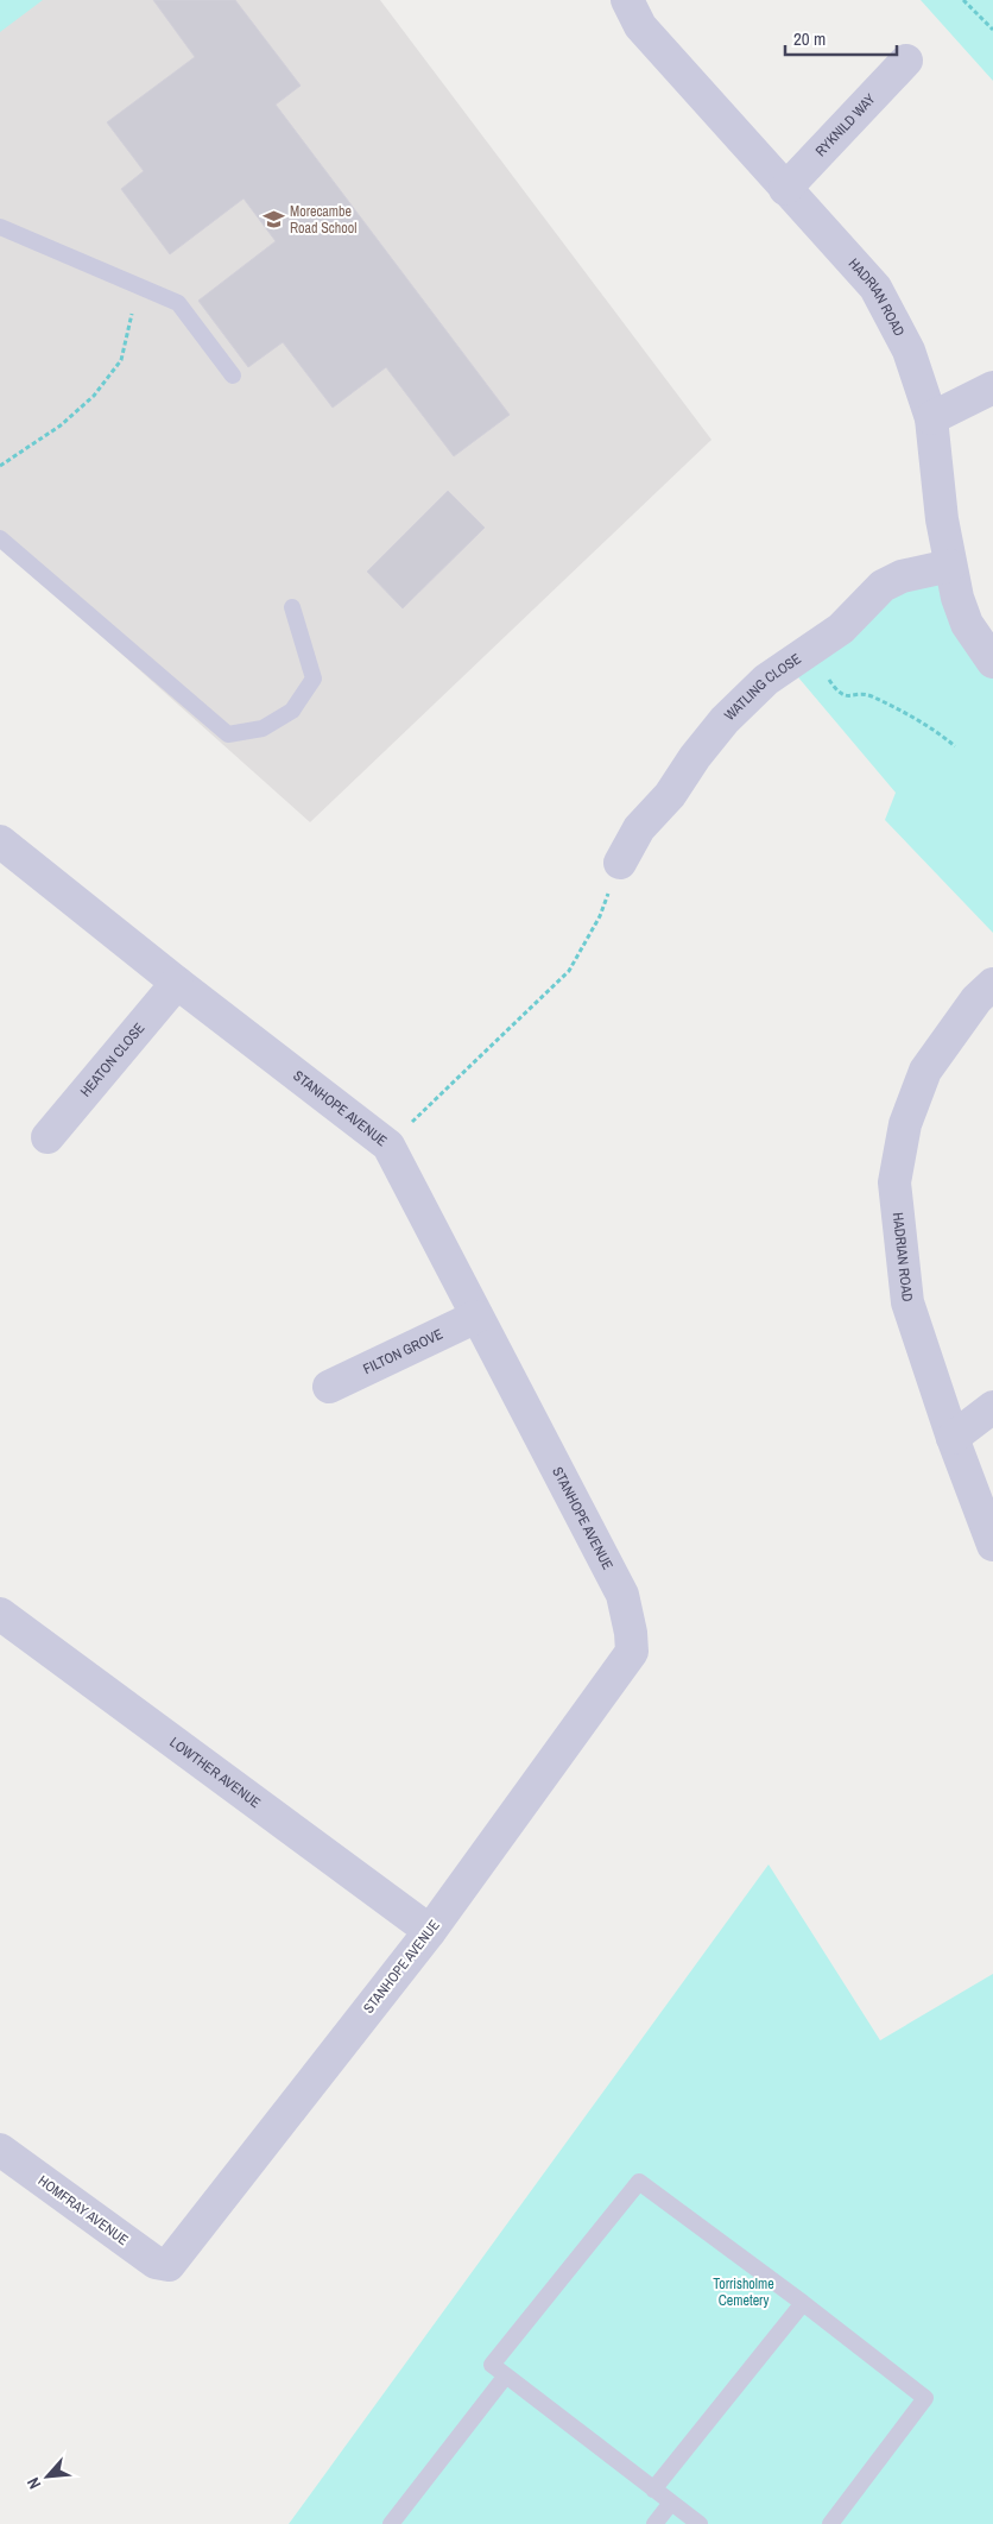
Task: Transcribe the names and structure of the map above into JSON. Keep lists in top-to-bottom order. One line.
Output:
{"streets":{"street":["RYKNILD WAY","HADRIAN ROAD","WATLING CLOSE","HEATON CLOSE","STANHOPE AVENUE","FILTON GROVE","LOWTHER AVENUE","HOMFRAY AVENUE"]},"crossings":[["RYKNILD WAY","HADRIAN ROAD"],["HADRIAN ROAD","WATLING CLOSE"],["HEATON CLOSE","STANHOPE AVENUE"],["STANHOPE AVENUE","FILTON GROVE"],["STANHOPE AVENUE","LOWTHER AVENUE"],["STANHOPE AVENUE","HOMFRAY AVENUE"]],"parks":["Torrisholme Cemetery"],"places":{"school or university":["Morecambe Road School"]},"scale_bar":"20 m","north":"bottom left"}
